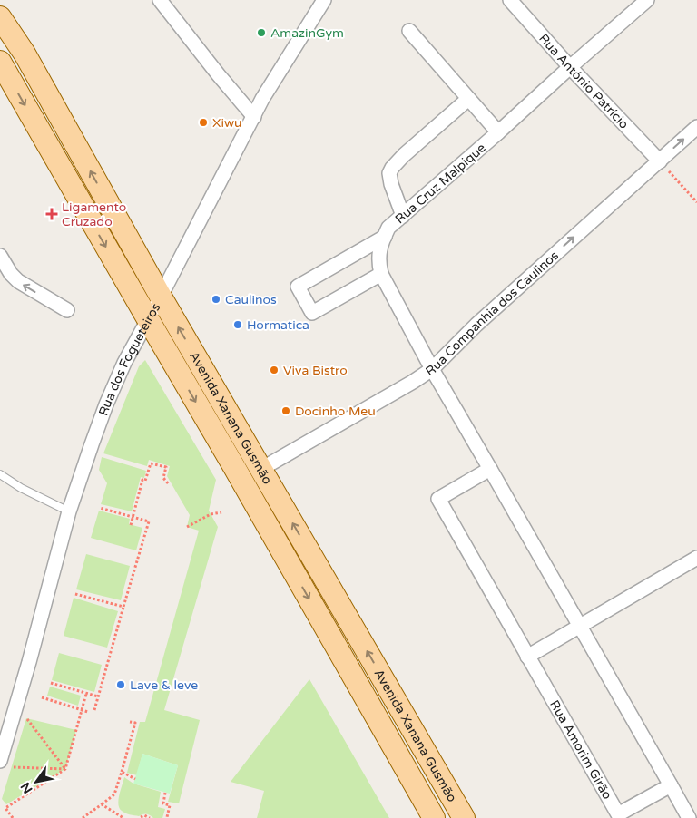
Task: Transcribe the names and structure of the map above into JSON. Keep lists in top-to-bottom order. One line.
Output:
{"streets":{"main road":["Avenida Xanana Gusmão"],"street":["Rua António Patrício","Rua Cruz Malpique","Rua Companhia dos Caulinos","Rua dos Fogueteiros","Rua Amorim Girão"]},"crossings":[["Rua António Patrício","Rua Cruz Malpique"],["Rua António Patrício","Rua Companhia dos Caulinos"],["Rua Cruz Malpique","Rua Companhia dos Caulinos"],["Rua Companhia dos Caulinos","Avenida Xanana Gusmão"],["Rua dos Fogueteiros","Avenida Xanana Gusmão"]],"one_way":["Rua Companhia dos Caulinos"],"places":{"other":["AmazinGym","Xiwu","Caulinos","Hormatica","Viva Bistro","Docinho Meu","Lave & leve"],"health":["Ligamento Cruzado"]},"north":"bottom left"}
